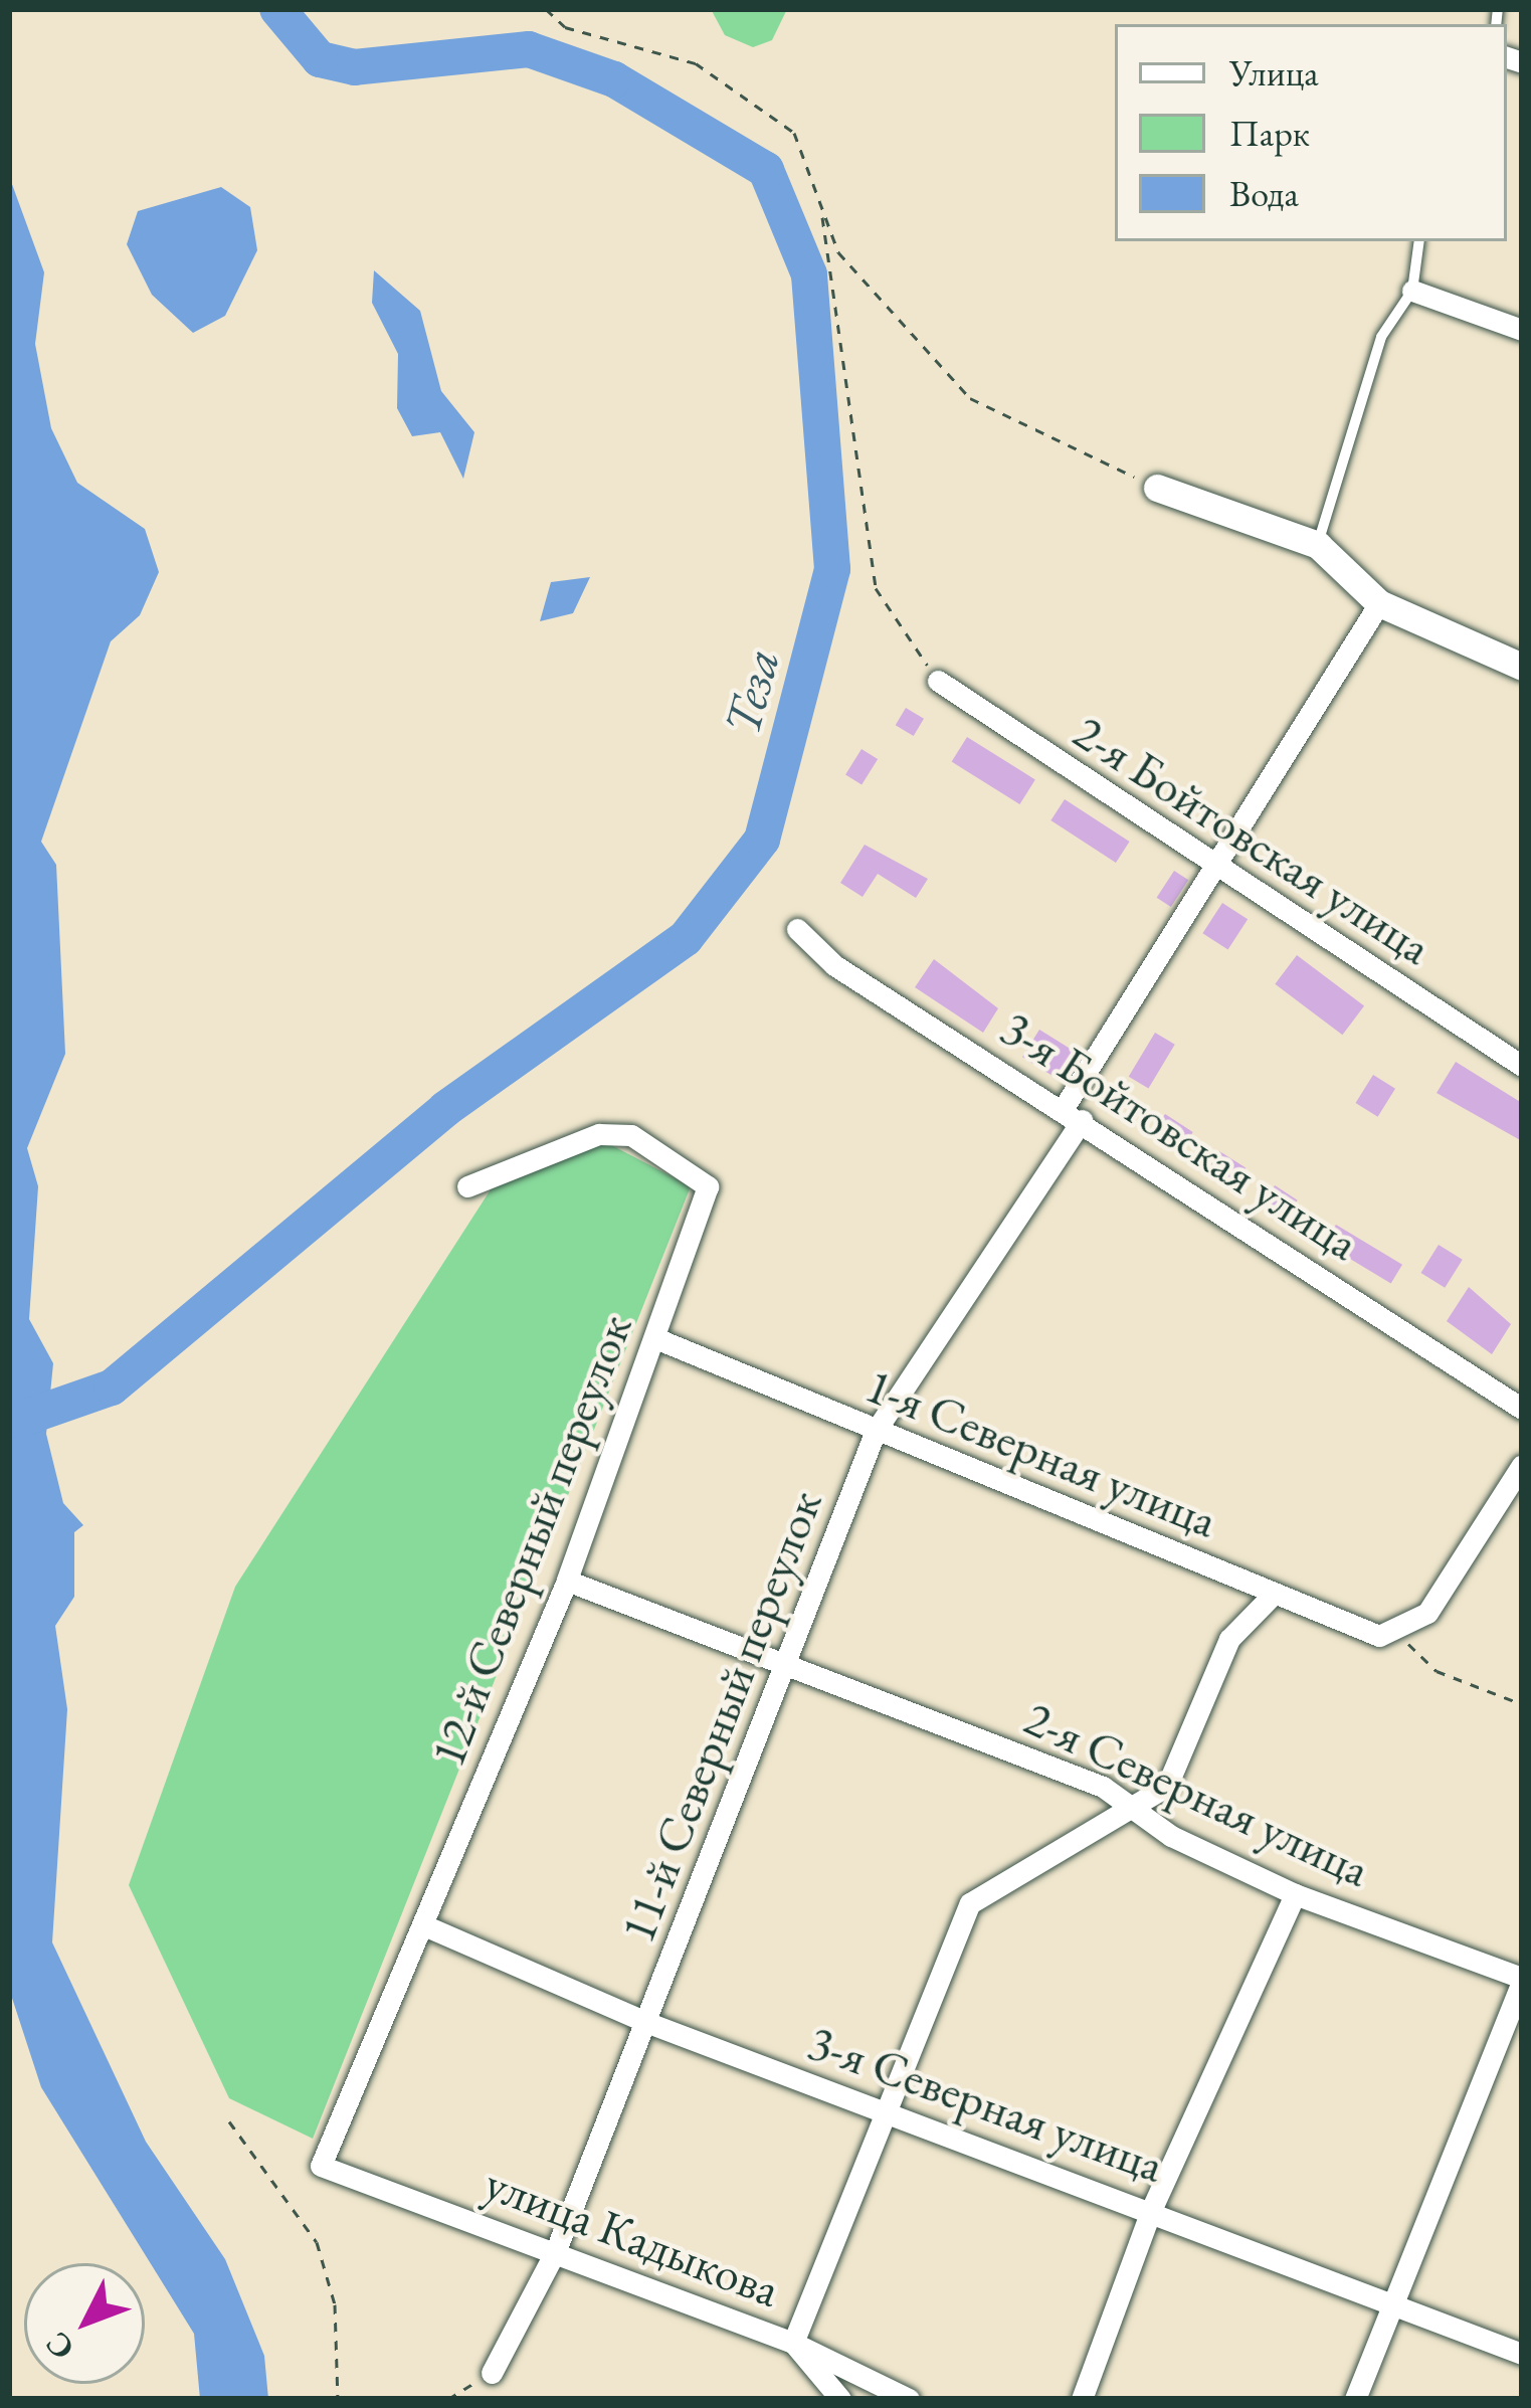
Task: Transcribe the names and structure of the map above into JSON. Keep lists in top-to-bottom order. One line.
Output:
{"streets":{"street":["2-я Бойтовская улица","3-я Бойтовская улица","1-я Северная улица","12-й Северный переулок","11-й Северный переулок","2-я Северная улица","3-я Северная улица","улица Кадыкова"]},"crossings":[["2-я Бойтовская улица","11-й Северный переулок"],["3-я Бойтовская улица","11-й Северный переулок"],["1-я Северная улица","12-й Северный переулок"],["1-я Северная улица","11-й Северный переулок"],["12-й Северный переулок","2-я Северная улица"],["12-й Северный переулок","3-я Северная улица"],["12-й Северный переулок","улица Кадыкова"],["11-й Северный переулок","2-я Северная улица"],["11-й Северный переулок","3-я Северная улица"],["11-й Северный переулок","улица Кадыкова"]],"water":["Теза"],"legend":["Улица","Парк","Вода"],"north":"bottom left"}
